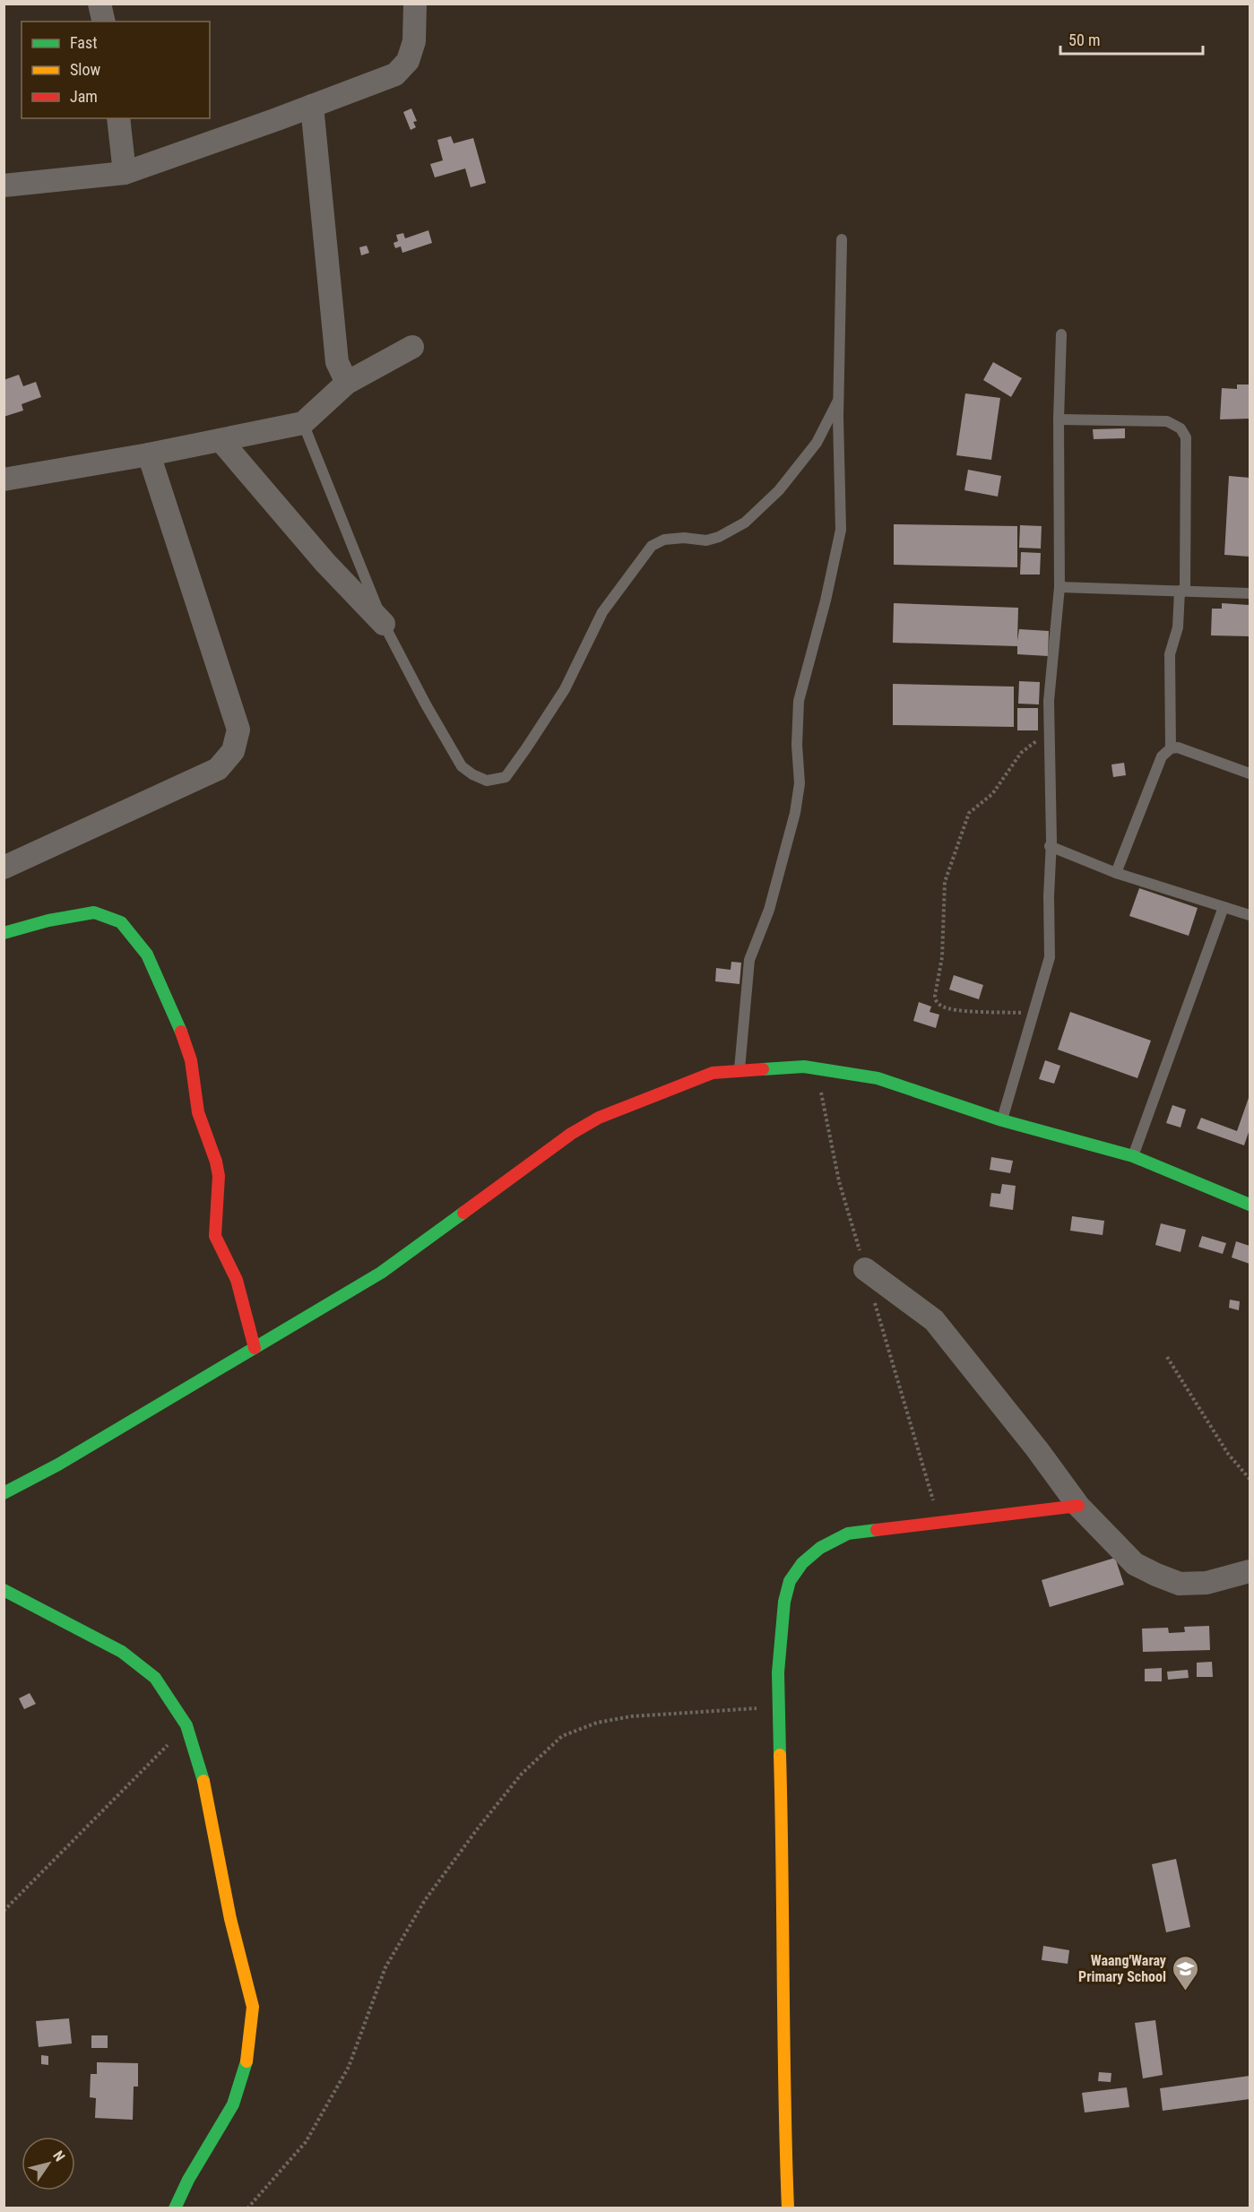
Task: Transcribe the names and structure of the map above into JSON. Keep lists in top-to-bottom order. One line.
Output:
{"places":{"school or university":["Waang'Waray Primary School"]},"legend":["Fast","Slow","Jam"],"scale_bar":"50 m","north":"top right"}
